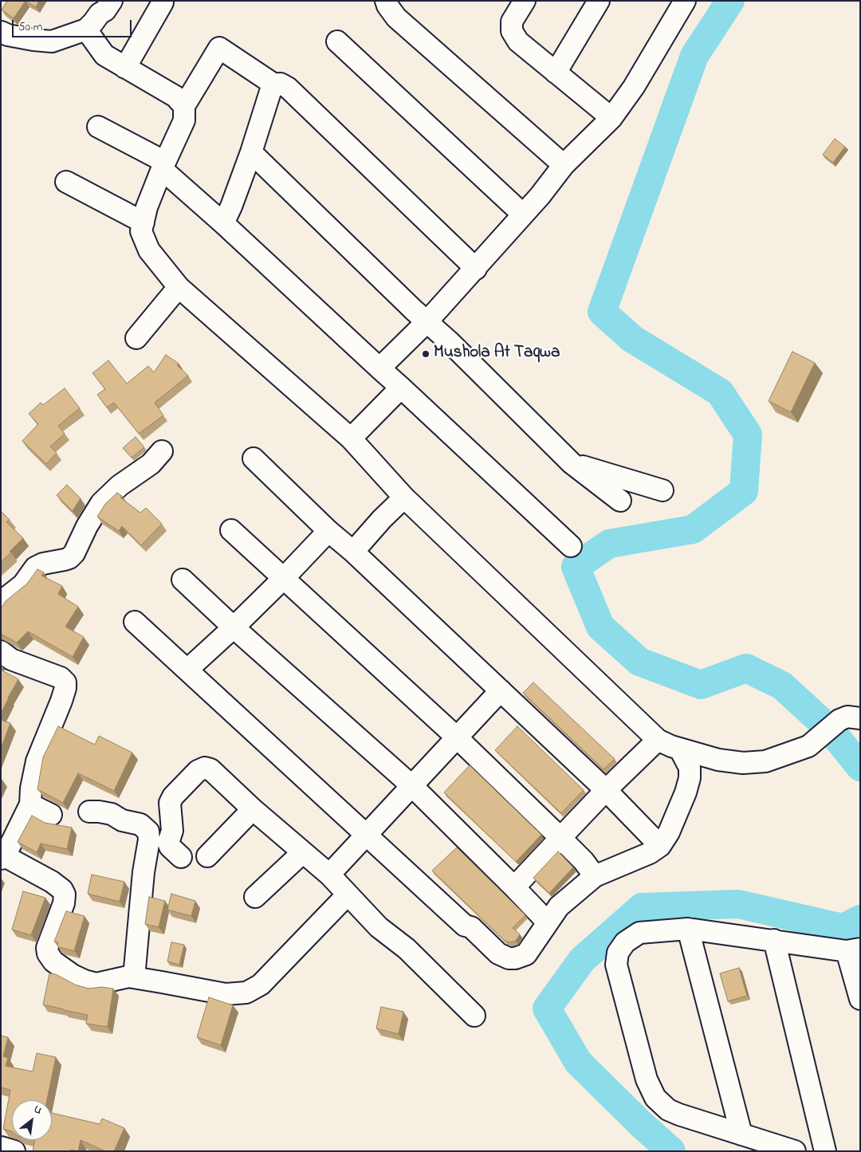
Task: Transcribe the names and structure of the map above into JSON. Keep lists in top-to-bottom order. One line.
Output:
{"places":["Mushola At Taqwa"],"scale_bar":"50 m","north":"top right"}
